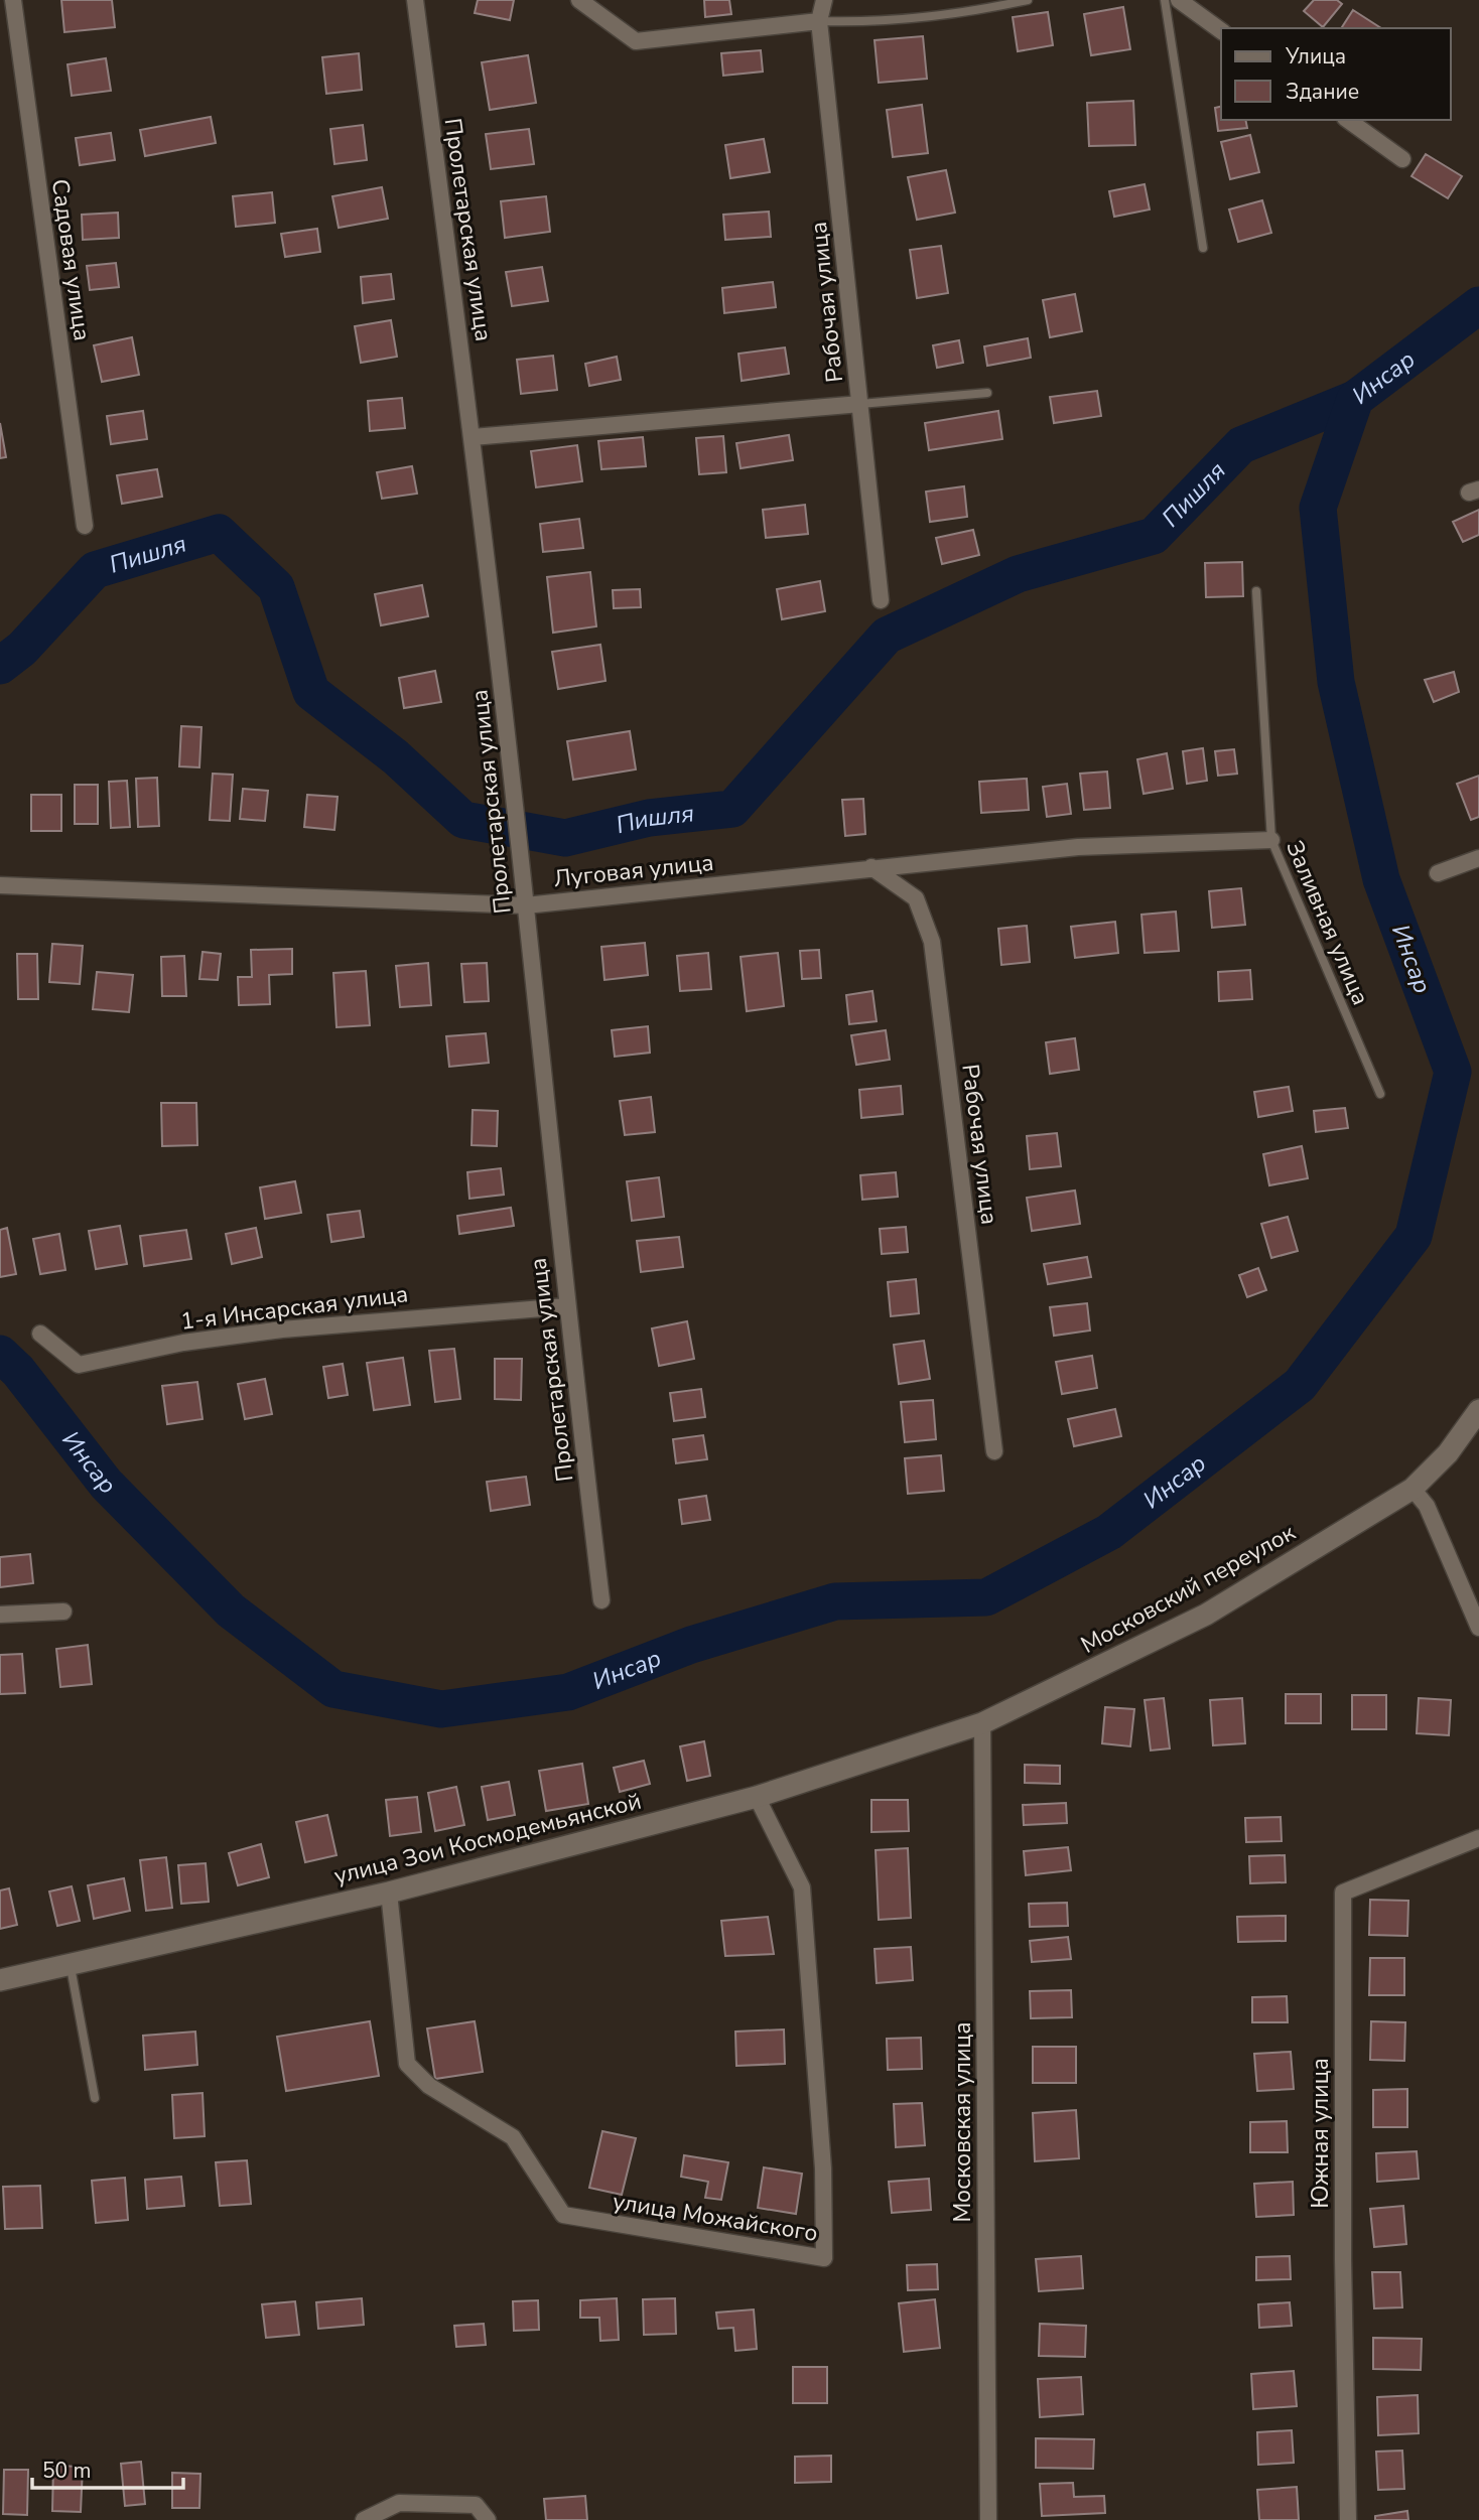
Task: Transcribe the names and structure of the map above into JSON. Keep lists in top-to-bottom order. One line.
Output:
{"streets":{"street":["Пролетарская улица","Садовая улица","Рабочая улица","Луговая улица","1-я Инсарская улица","Московский переулок","улица Зои Космодемьянской","Московская улица","Южная улица","улица Можайского"],"lane":["Заливная улица"]},"crossings":[["Пролетарская улица","Луговая улица"],["Пролетарская улица","1-я Инсарская улица"],["Рабочая улица","Луговая улица"],["Луговая улица","Заливная улица"],["Московский переулок","улица Зои Космодемьянской"],["Московский переулок","Московская улица"],["улица Зои Космодемьянской","Московская улица"],["улица Зои Космодемьянской","улица Можайского"]],"water":["Инсар","Пишля"],"legend":["Улица","Здание"],"scale_bar":"50 m"}
